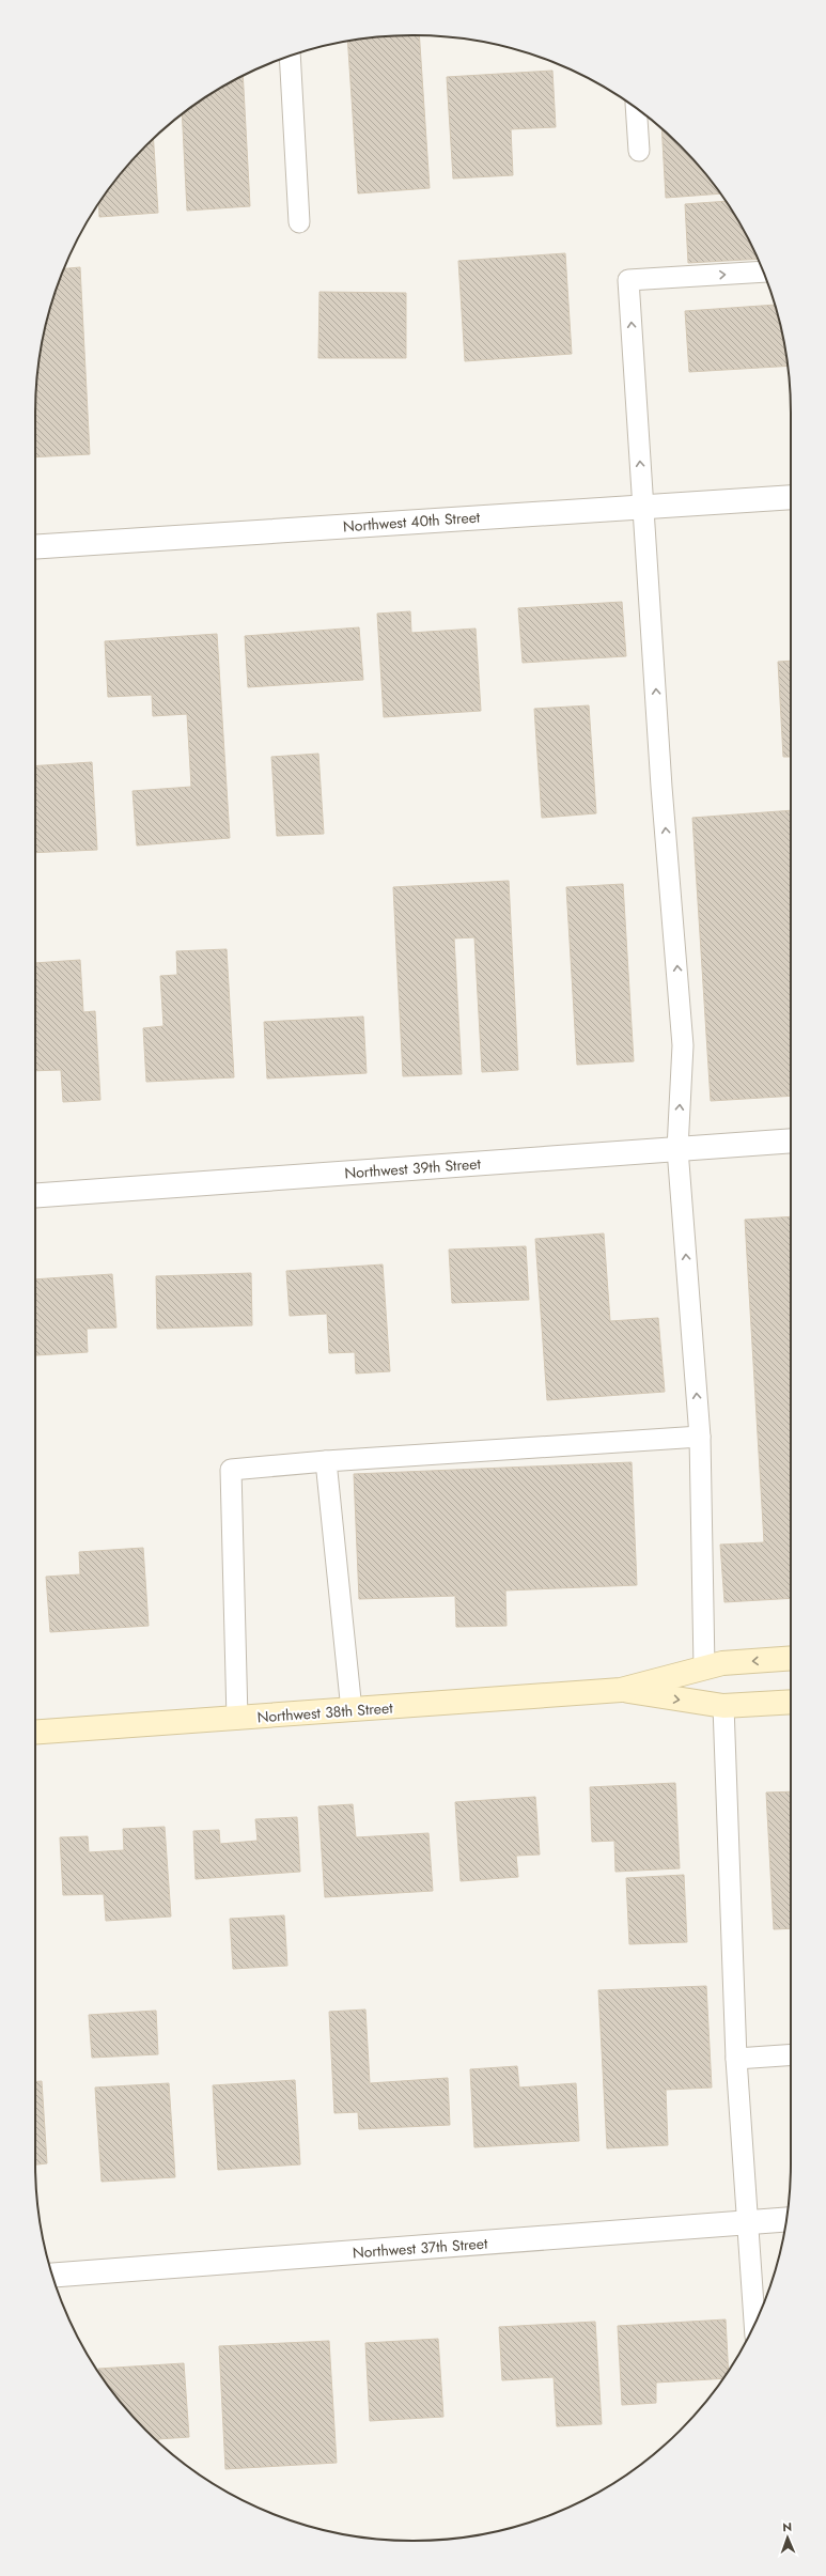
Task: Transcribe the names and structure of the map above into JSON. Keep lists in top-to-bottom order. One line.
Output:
{"streets":{"street":["Northwest 40th Street","Northwest 39th Street","Northwest 38th Street","Northwest 37th Street"]},"north":"top"}
